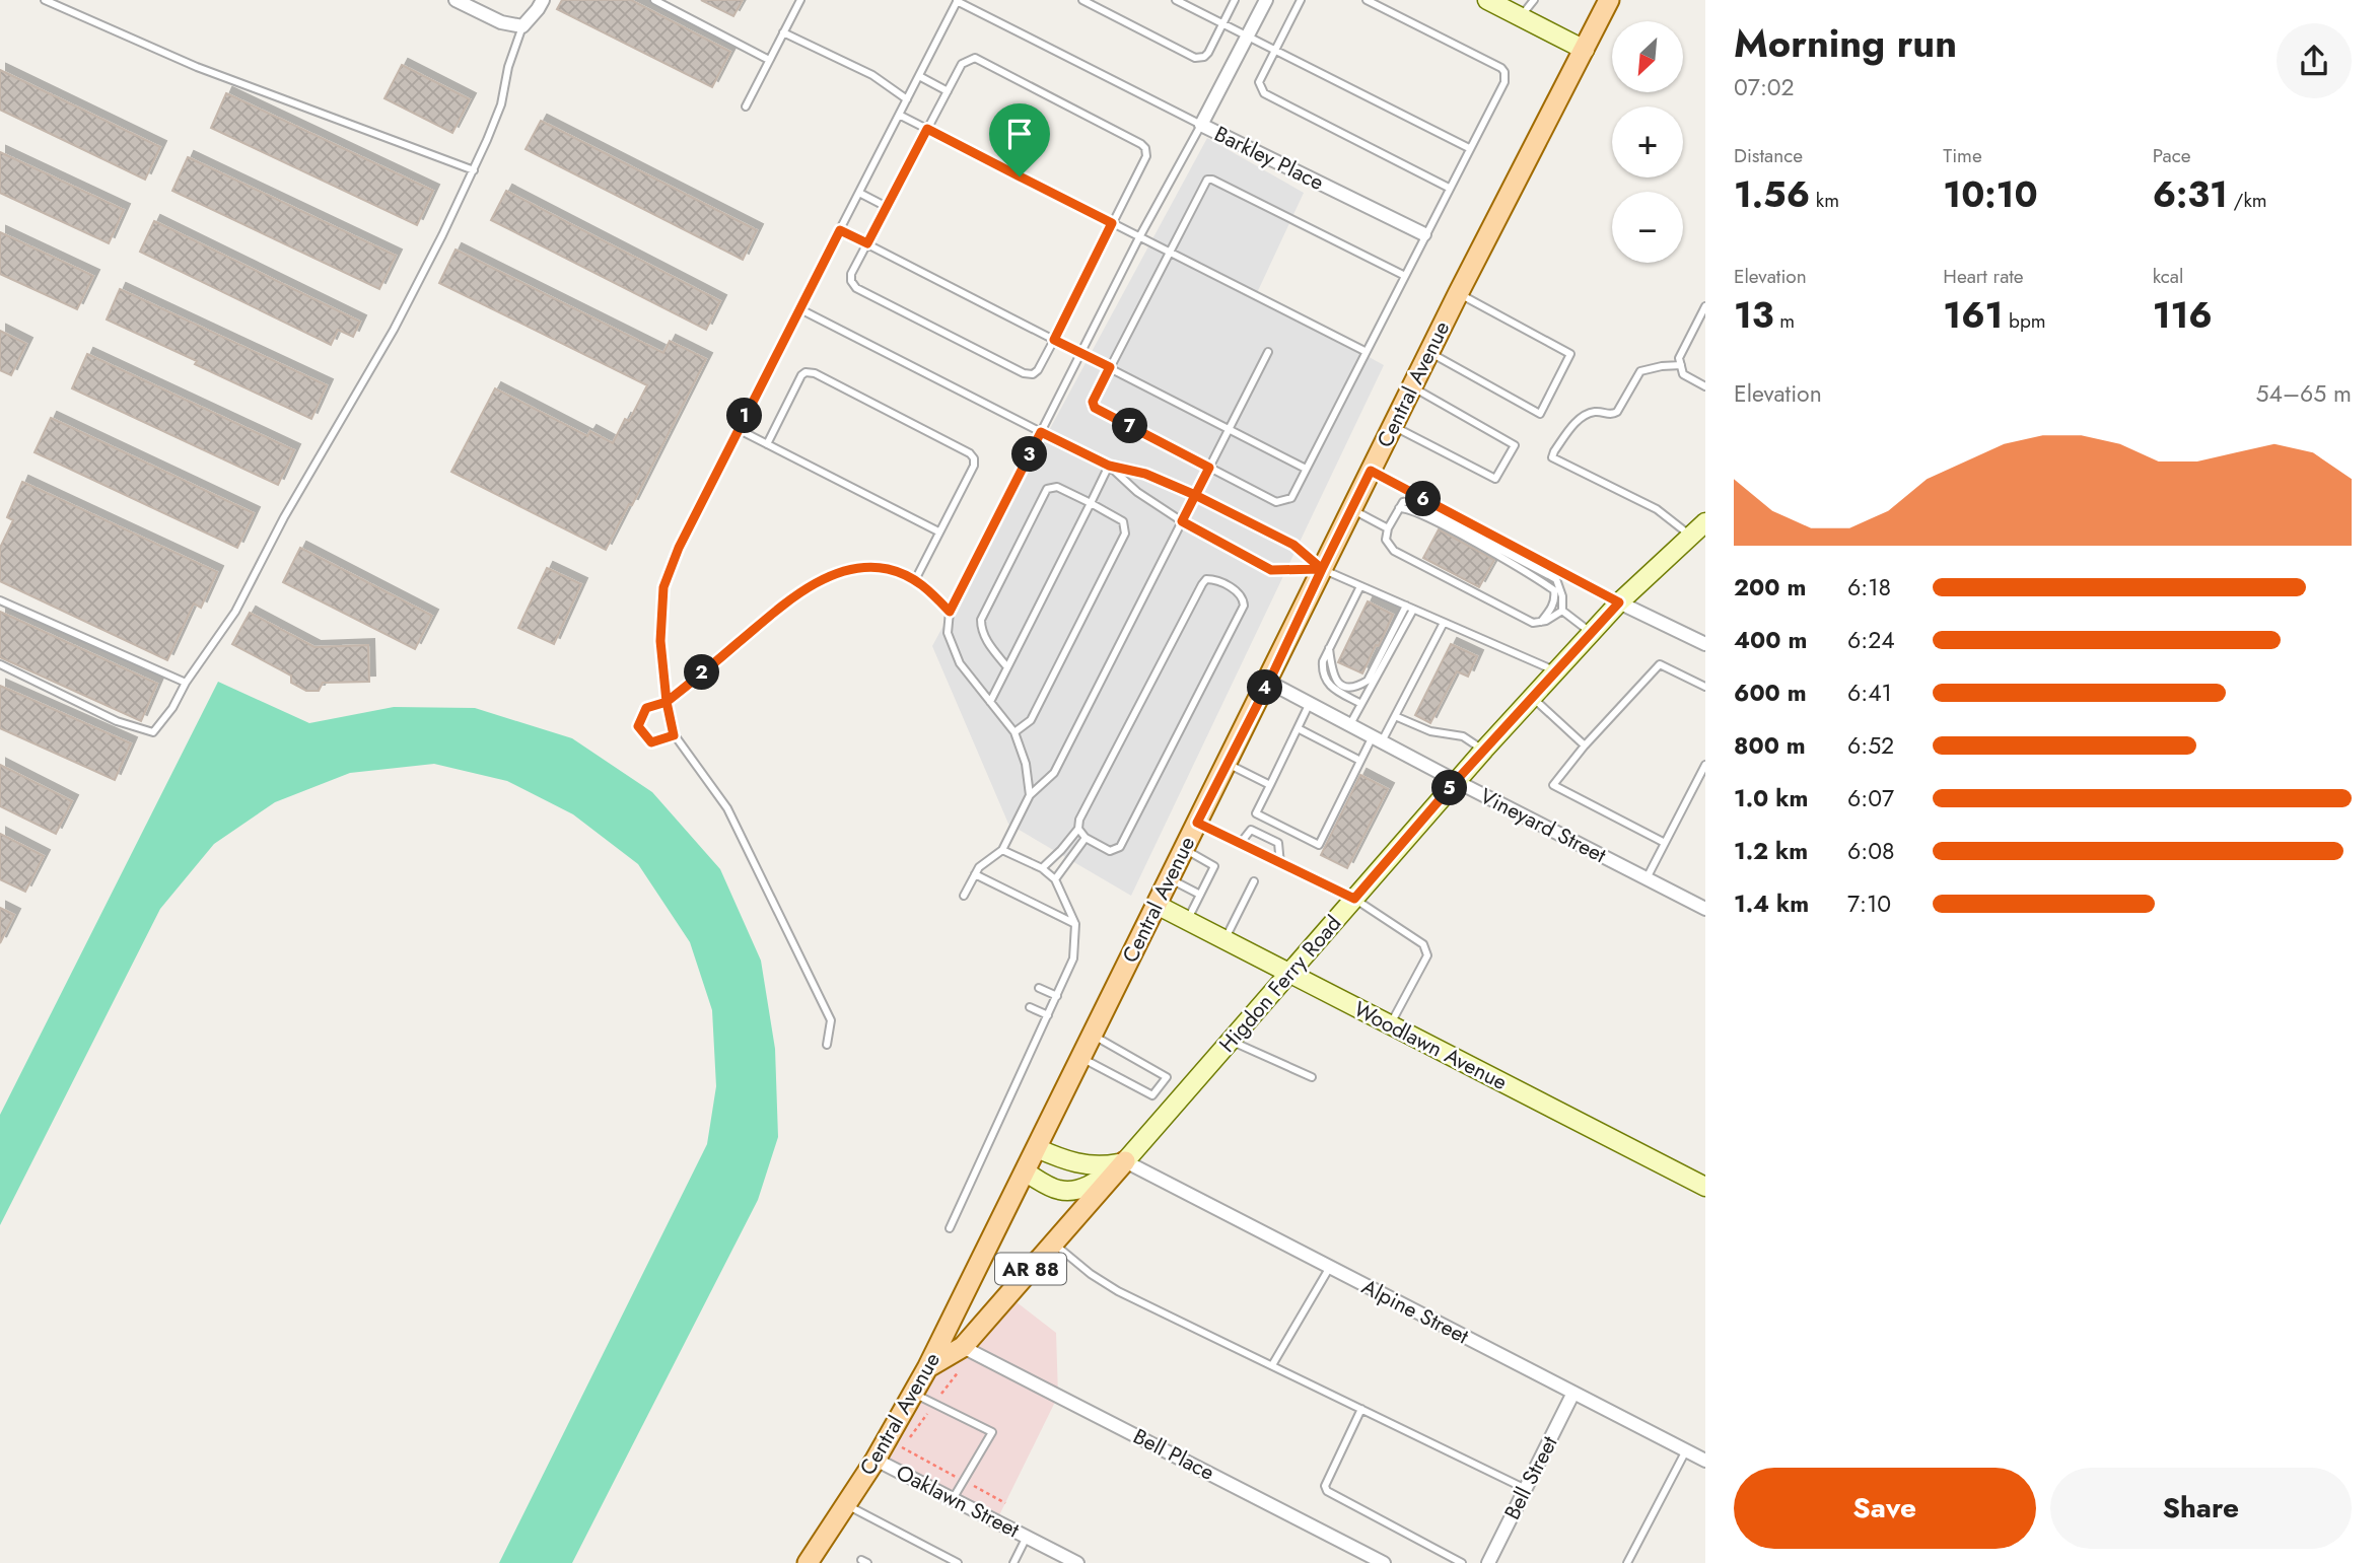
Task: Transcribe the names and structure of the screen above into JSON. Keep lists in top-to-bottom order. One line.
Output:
{"streets":{"main road":["Central Avenue","Higdon Ferry Road","Woodlawn Avenue","AR 88"],"street":["Barkley Place","Vineyard Street","Alpine Street","Bell Place","Bell Street","Oaklawn Street"]},"crossings":[["Central Avenue","Vineyard Street"],["Central Avenue","Higdon Ferry Road"],["Central Avenue","Woodlawn Avenue"],["Central Avenue","AR 88"],["Central Avenue","Oaklawn Street"],["Vineyard Street","Higdon Ferry Road"],["Higdon Ferry Road","Woodlawn Avenue"],["Higdon Ferry Road","AR 88"],["Higdon Ferry Road","Alpine Street"],["AR 88","Alpine Street"],["AR 88","Bell Place"],["Alpine Street","Bell Street"]],"north":"bottom left","page":{"heading":["Morning run","07:02"],"map_buttons":["+","−"],"stats":[["Distance","1.56 km"],["Time","10:10"],["Pace","6:31 /km"],["Elevation","13 m"],["Heart rate","161 bpm"],["kcal","116"]],"chart":["Elevation","54–65 m"],"pins":["1","7","3","6","2","4","5"],"list":[{"name":"200 m","note":"6:18"},{"name":"400 m","note":"6:24"},{"name":"600 m","note":"6:41"},{"name":"800 m","note":"6:52"},{"name":"1.0 km","note":"6:07"},{"name":"1.2 km","note":"6:08"},{"name":"1.4 km","note":"7:10"}],"buttons":["Save","Share"]}}
